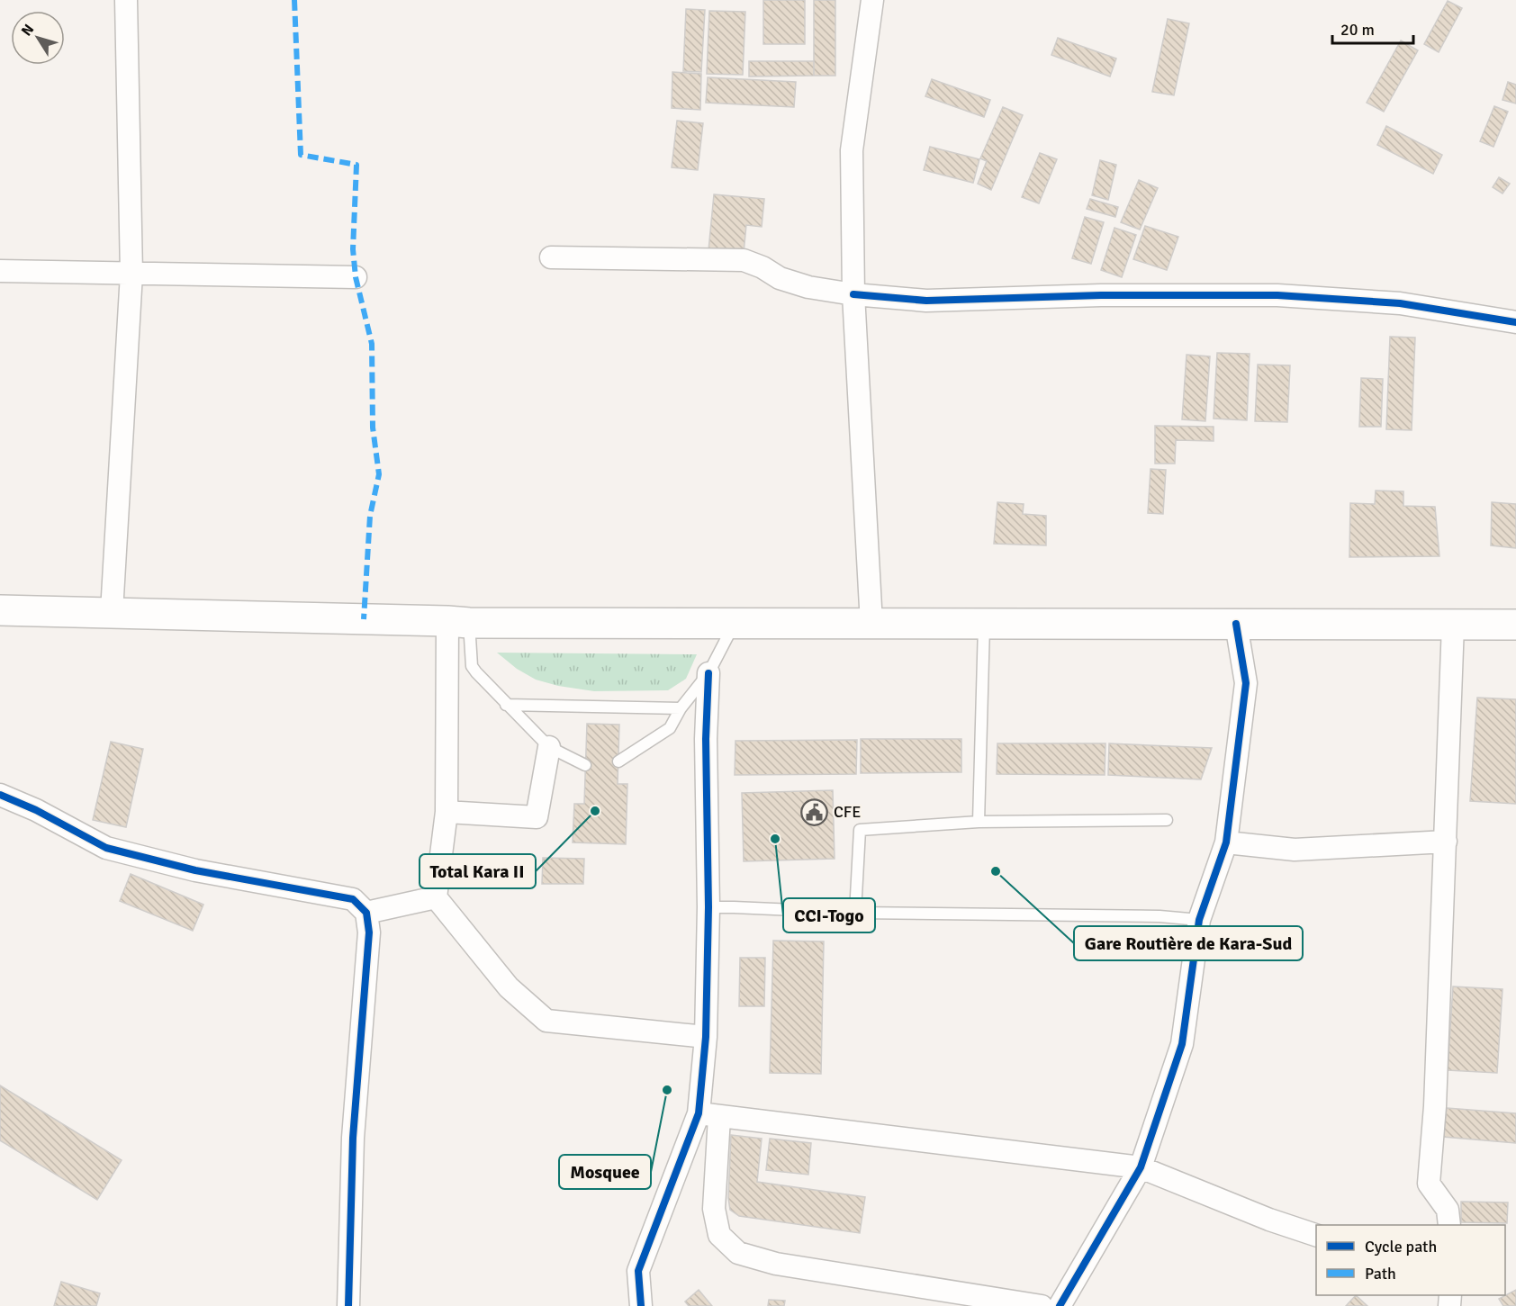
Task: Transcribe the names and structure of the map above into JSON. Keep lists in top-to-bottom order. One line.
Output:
{"places":{"other":["Total Kara II","CCI-Togo","Gare Routière de Kara-Sud","Mosquee"],"public building":["CFE"]},"legend":["Cycle path","Path"],"scale_bar":"20 m","north":"top left"}
